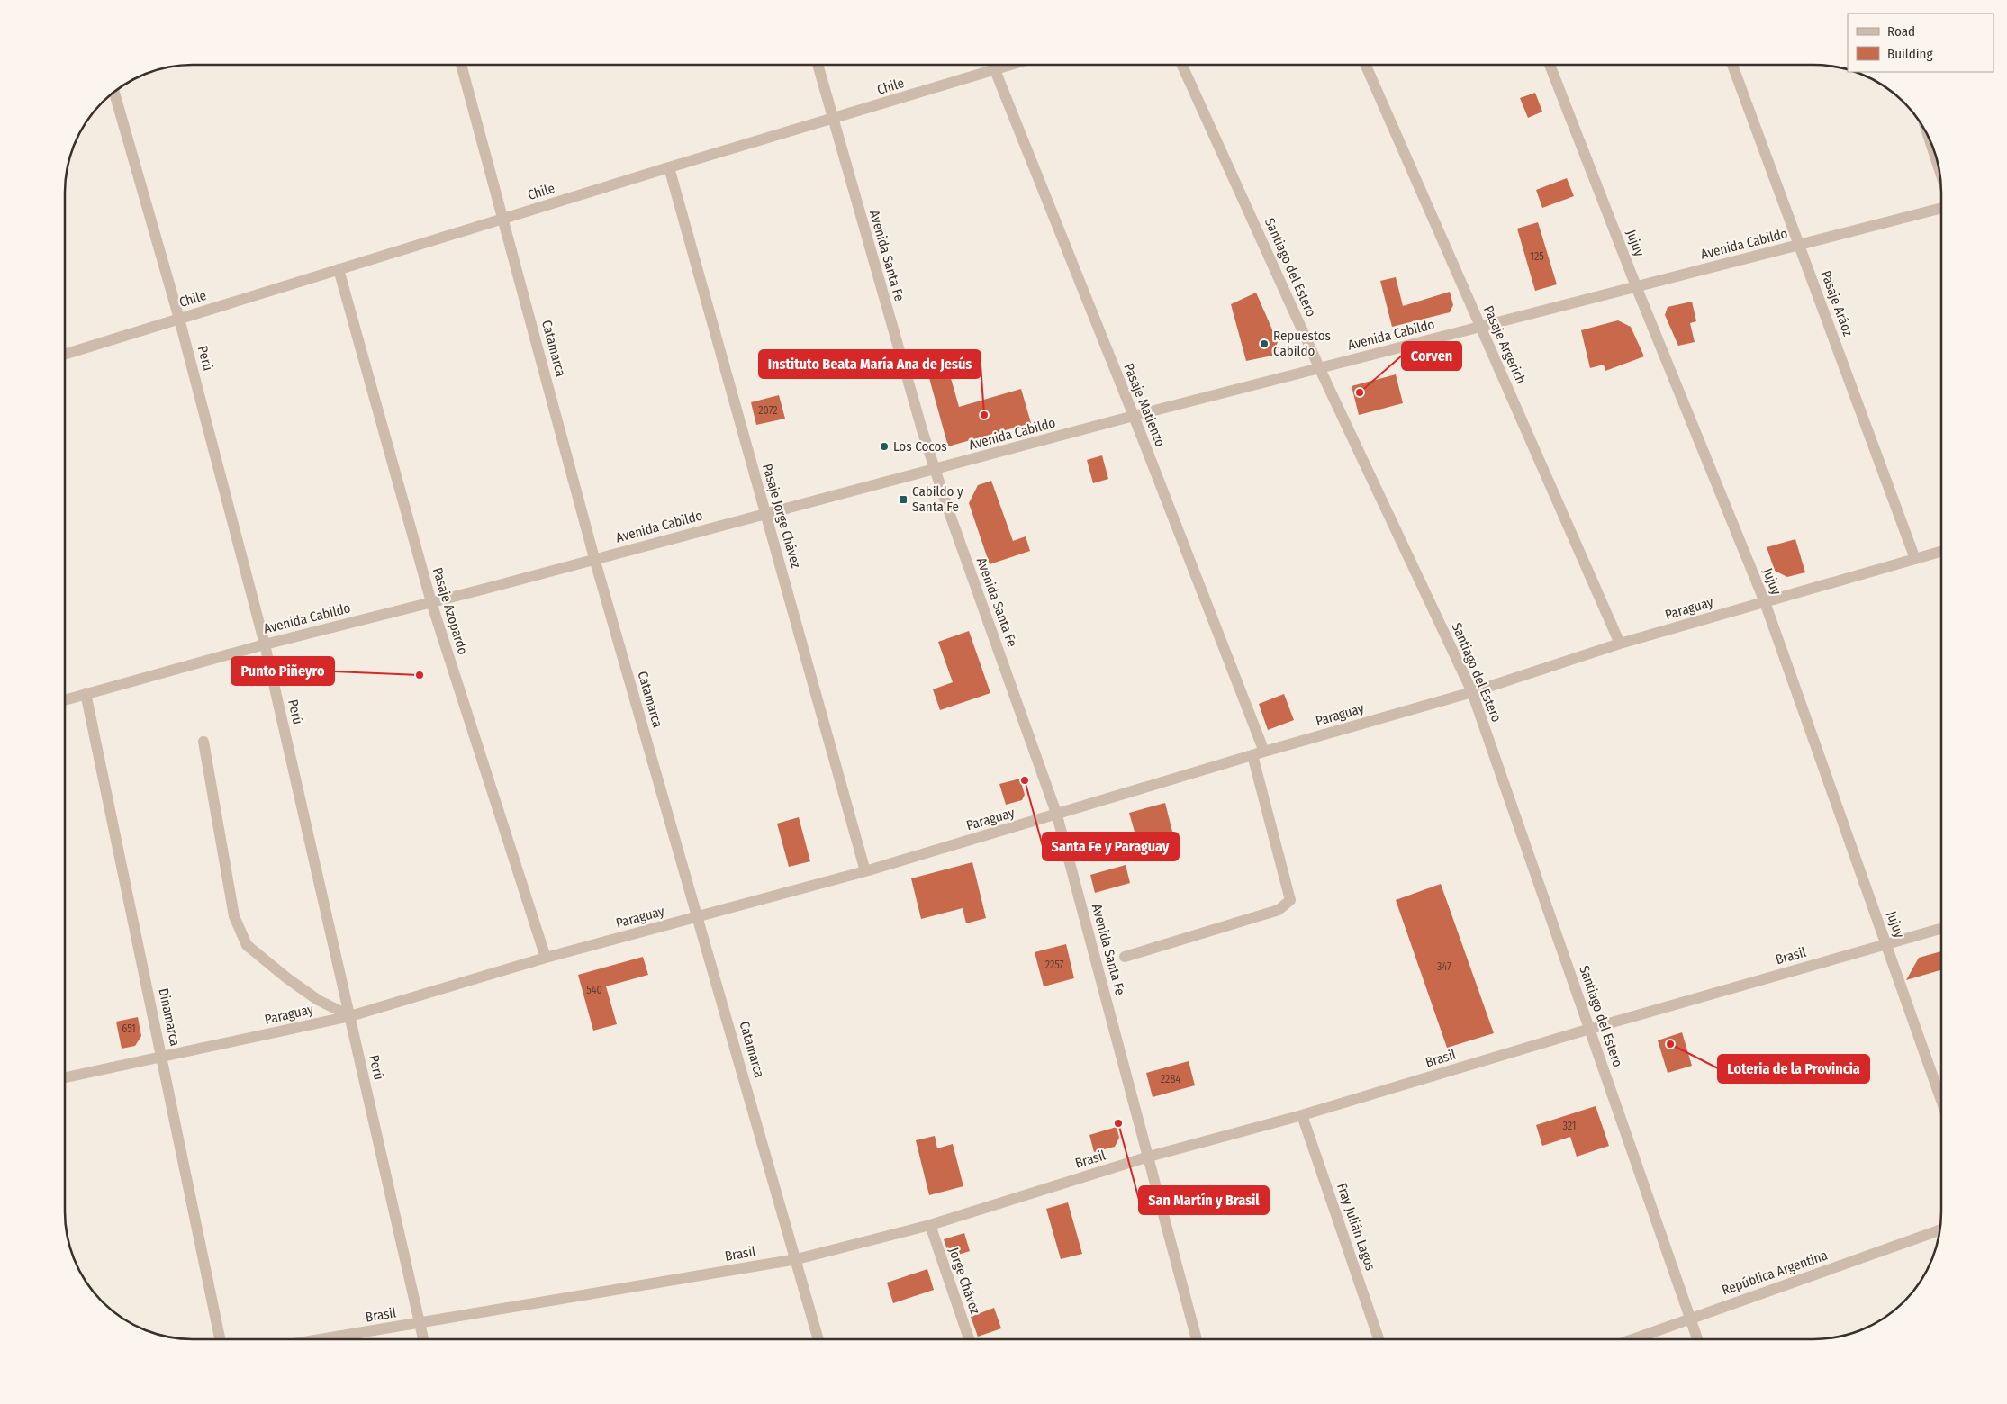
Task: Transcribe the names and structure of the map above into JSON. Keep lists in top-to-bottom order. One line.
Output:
{"streets":{"street":["Chile","Jujuy","Avenida Cabildo","Avenida Santa Fe","Santiago del Estero","Pasaje Aráoz","Pasaje Argerich","Catamarca","Perú","Pasaje Matienzo","Pasaje Jorge Chávez","Paraguay","Pasaje Azopardo","Brasil","Dinamarca","Fray Julián Lagos","República Argentina","Jorge Chávez"]},"crossings":[["Chile","Avenida Santa Fe"],["Chile","Catamarca"],["Chile","Perú"],["Chile","Pasaje Matienzo"],["Chile","Pasaje Jorge Chávez"],["Chile","Pasaje Azopardo"],["Jujuy","Avenida Cabildo"],["Jujuy","Paraguay"],["Jujuy","Brasil"],["Avenida Cabildo","Avenida Santa Fe"],["Avenida Cabildo","Santiago del Estero"],["Avenida Cabildo","Pasaje Aráoz"],["Avenida Cabildo","Pasaje Argerich"],["Avenida Cabildo","Catamarca"],["Avenida Cabildo","Perú"],["Avenida Cabildo","Pasaje Matienzo"],["Avenida Cabildo","Pasaje Jorge Chávez"],["Avenida Cabildo","Pasaje Azopardo"],["Avenida Cabildo","Dinamarca"],["Avenida Santa Fe","Paraguay"],["Avenida Santa Fe","Brasil"],["Santiago del Estero","Paraguay"],["Santiago del Estero","Brasil"],["Santiago del Estero","República Argentina"],["Pasaje Aráoz","Paraguay"],["Pasaje Argerich","Paraguay"],["Catamarca","Paraguay"],["Catamarca","Brasil"],["Perú","Paraguay"],["Perú","Brasil"],["Pasaje Matienzo","Paraguay"],["Pasaje Jorge Chávez","Paraguay"],["Paraguay","Pasaje Azopardo"],["Paraguay","Dinamarca"],["Brasil","Fray Julián Lagos"],["Brasil","Jorge Chávez"]],"places":{"other":["Repuestos Cabildo","Corven","Instituto Beata María Ana de Jesús","Los Cocos","Punto Piñeyro","Santa Fe y Paraguay","Loteria de la Provincia","San Martín y Brasil"],"transit":["Cabildo y Santa Fe"]},"house_numbers":["125","2072","2257","347","540","651","2284","321"],"legend":["Road","Building"]}
